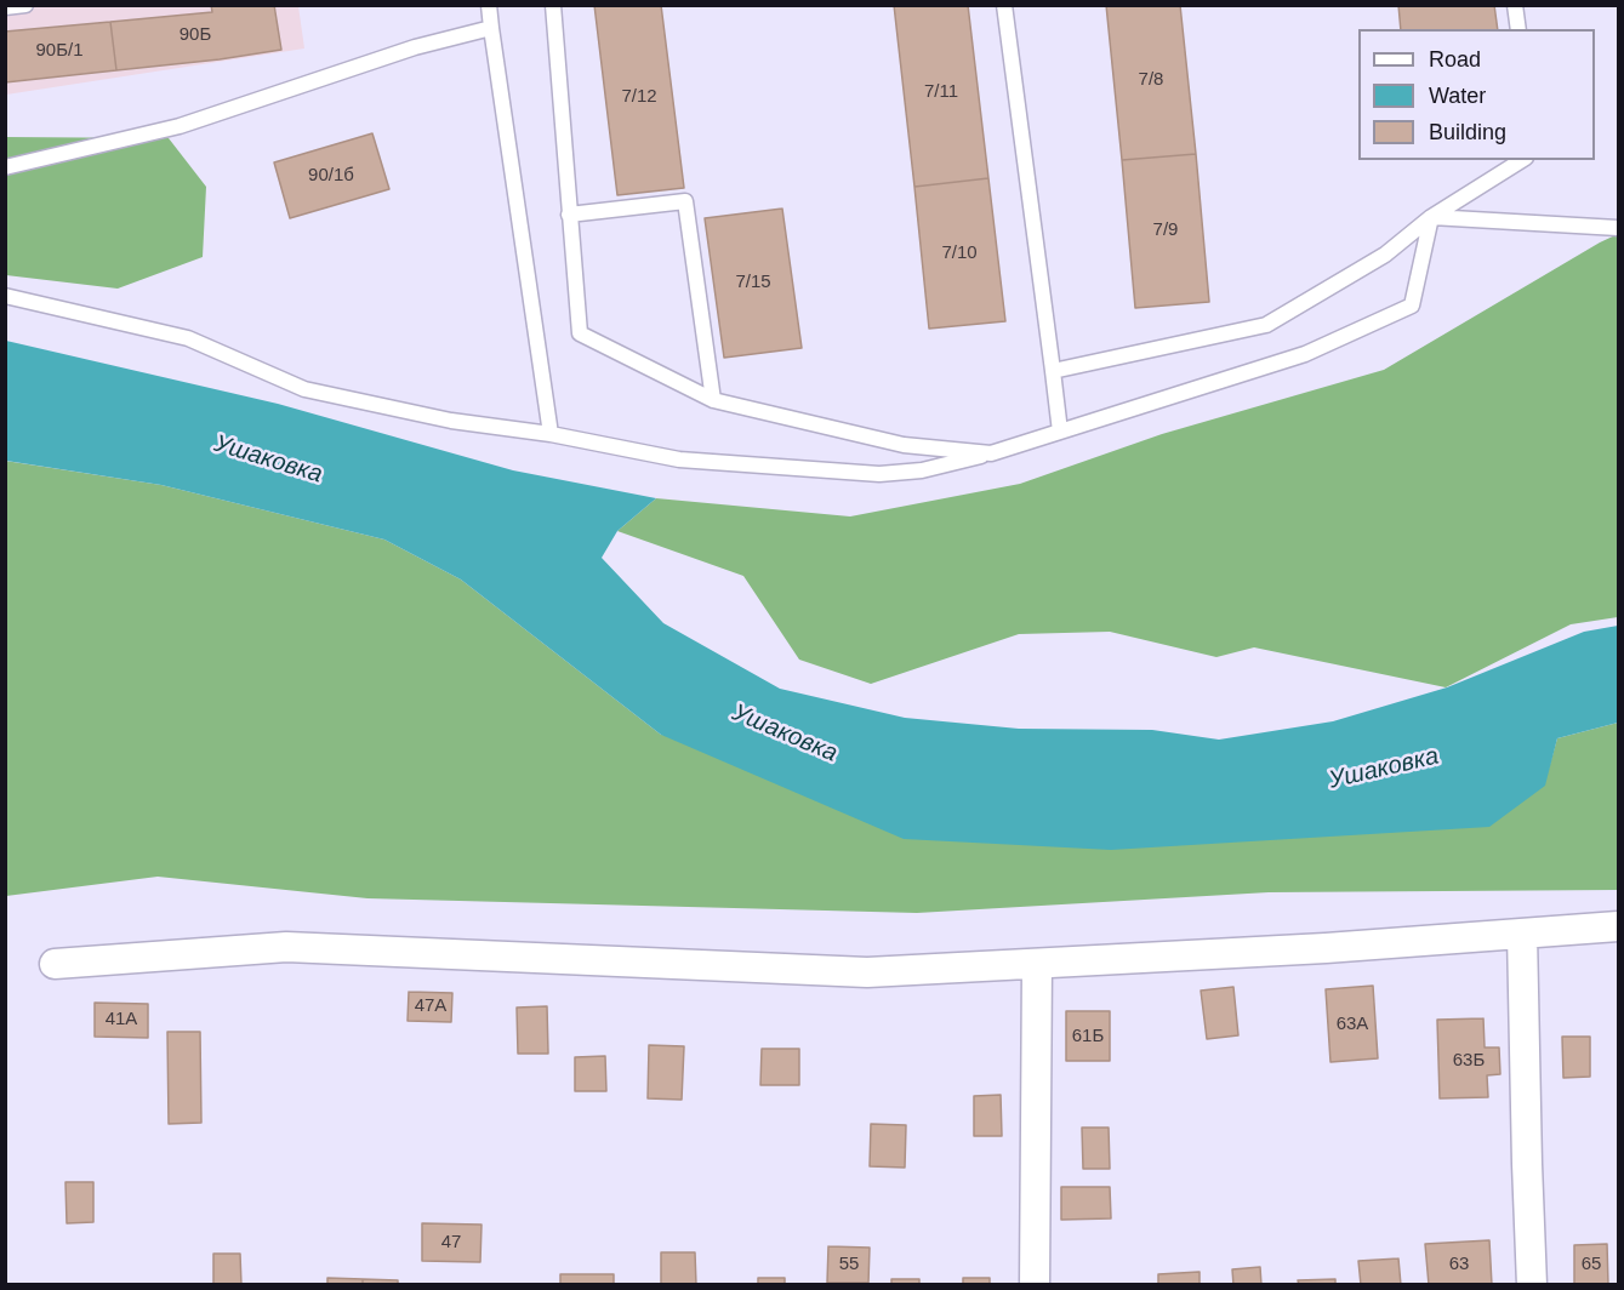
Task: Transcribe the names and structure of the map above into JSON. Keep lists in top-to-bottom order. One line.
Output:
{"water":["Ушаковка"],"house_numbers":["90Б","90Б/1","7/8","7/11","7/12","90/1б","7/9","7/10","7/15","47А","41А","63А","61Б","63Б","47","55","63","65"],"legend":["Road","Water","Building"]}
